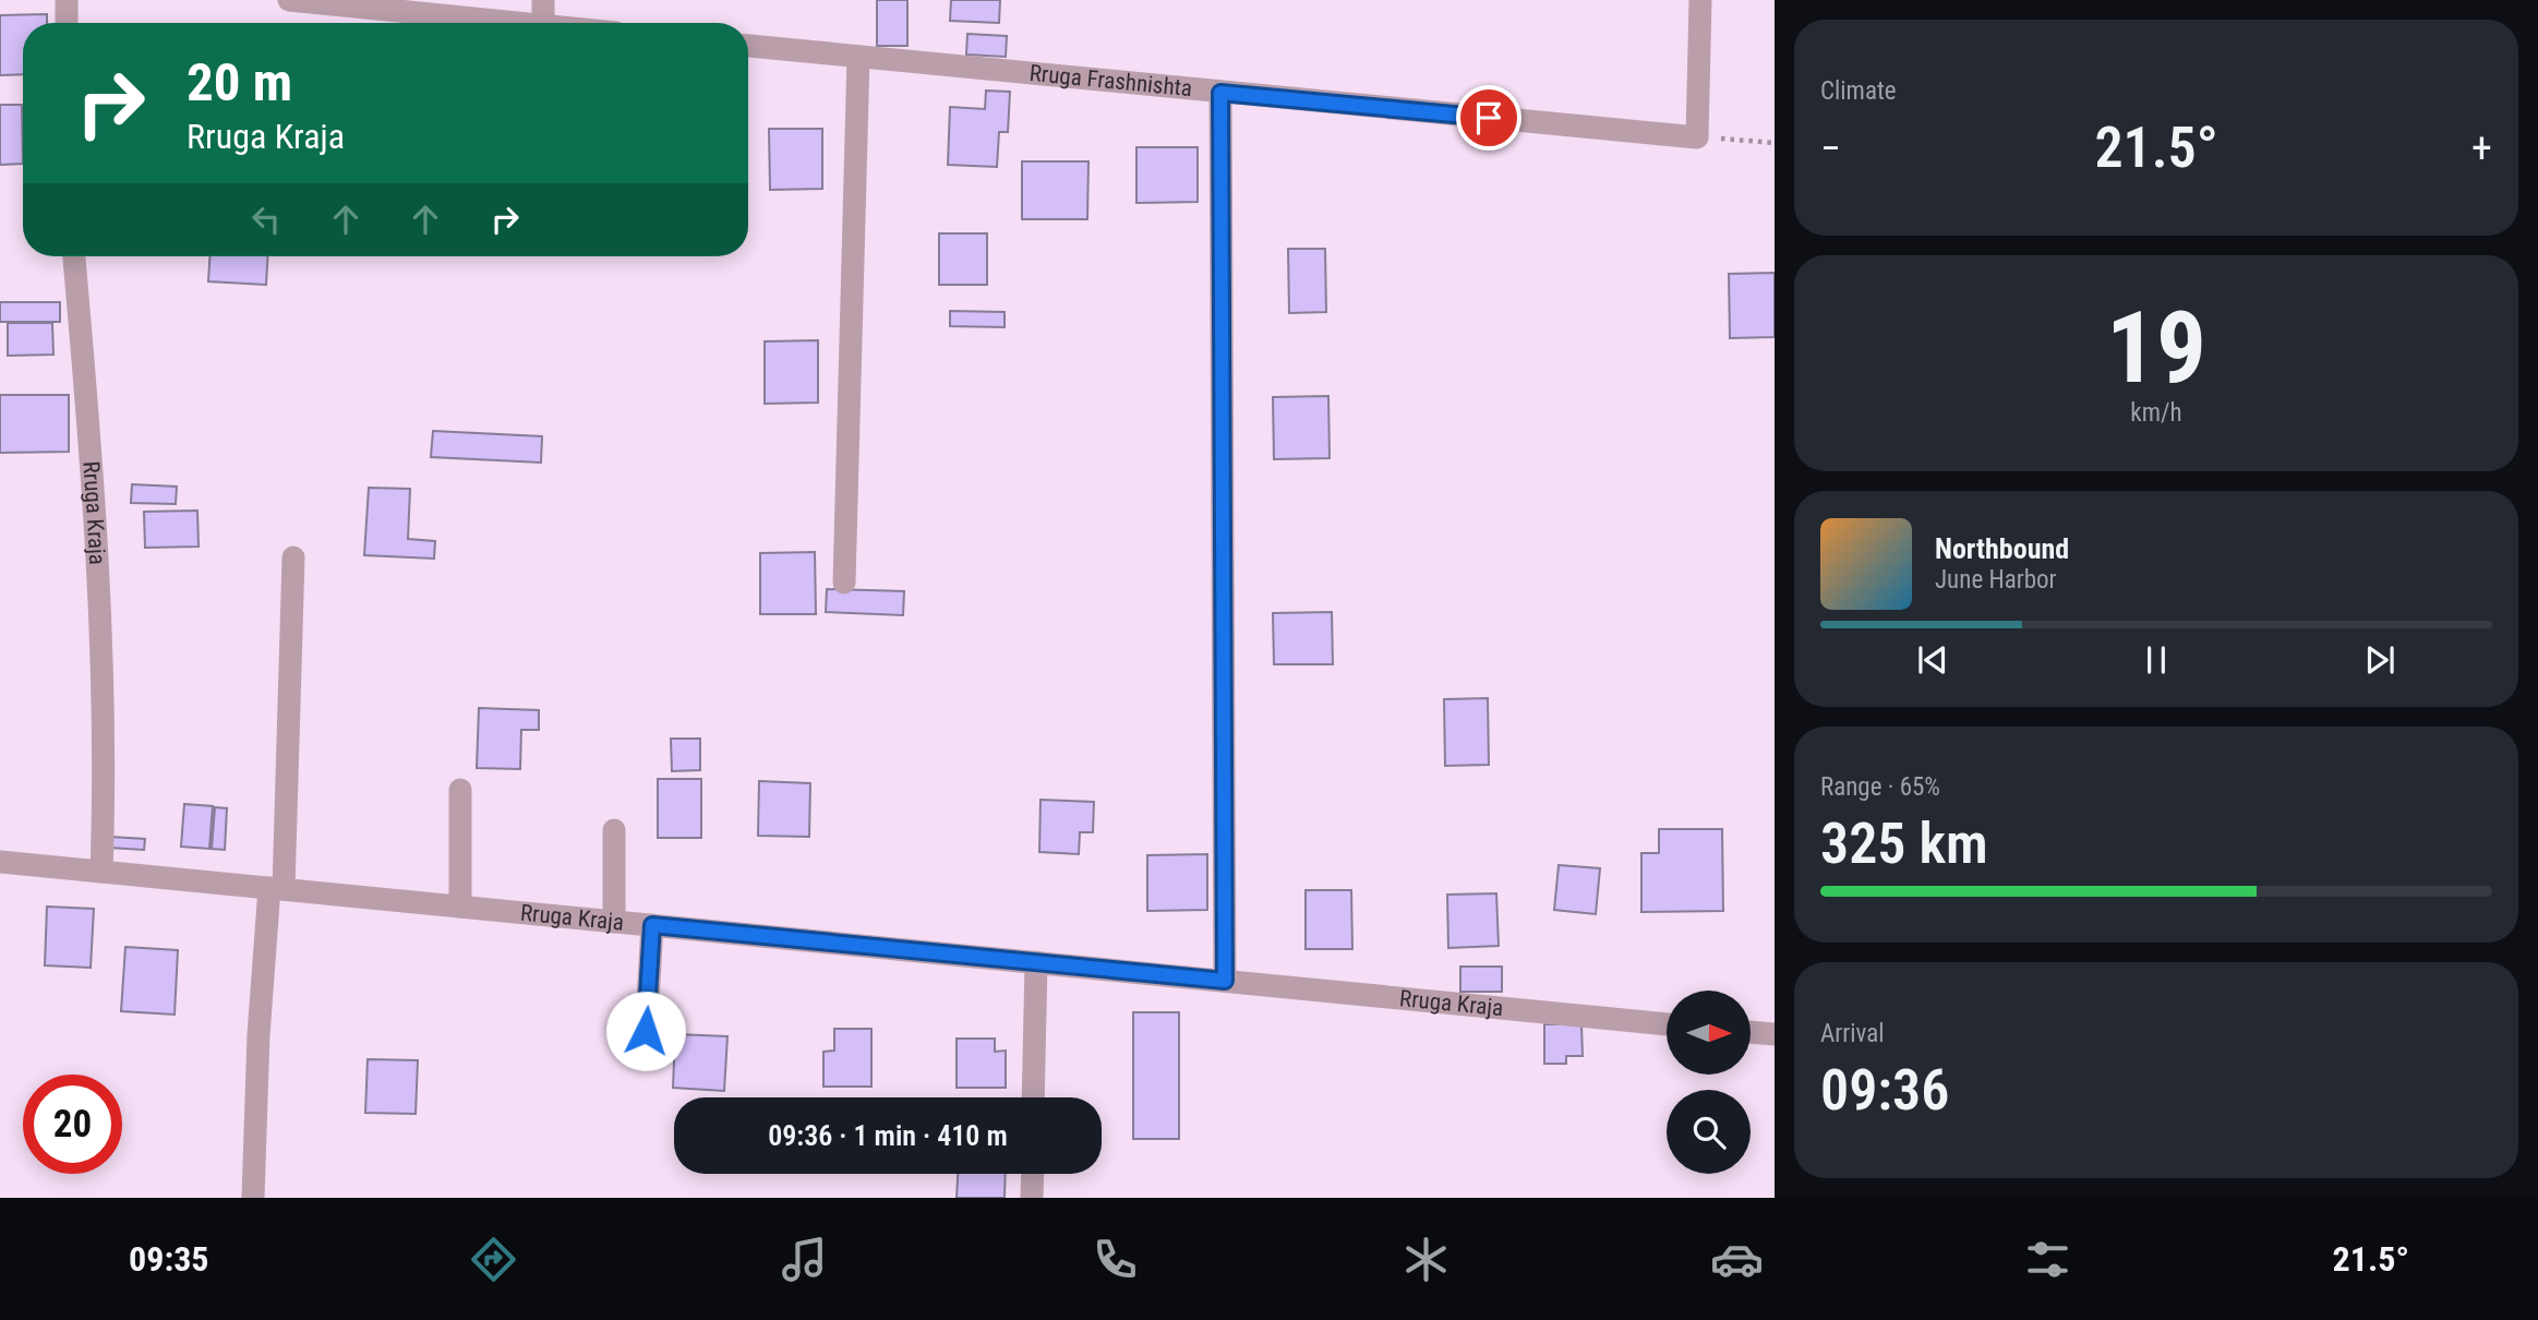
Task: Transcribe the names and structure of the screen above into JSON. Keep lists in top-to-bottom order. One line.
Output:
{"streets":{"street":["Rruga Frashnishta","Rruga Kraja"]},"north":"right","page":{"tile":["Climate",["19","km/h"],["Range · 65%","325 km"],["Arrival","09:36"]],"turn":["20 m","Rruga Kraja"],"heat":["−","21.5°","+"],"song":["Northbound","June Harbor"],"limit":"20","trip":"09:36 · 1 min · 410 m","tabs":["09:35","21.5°"]}}
